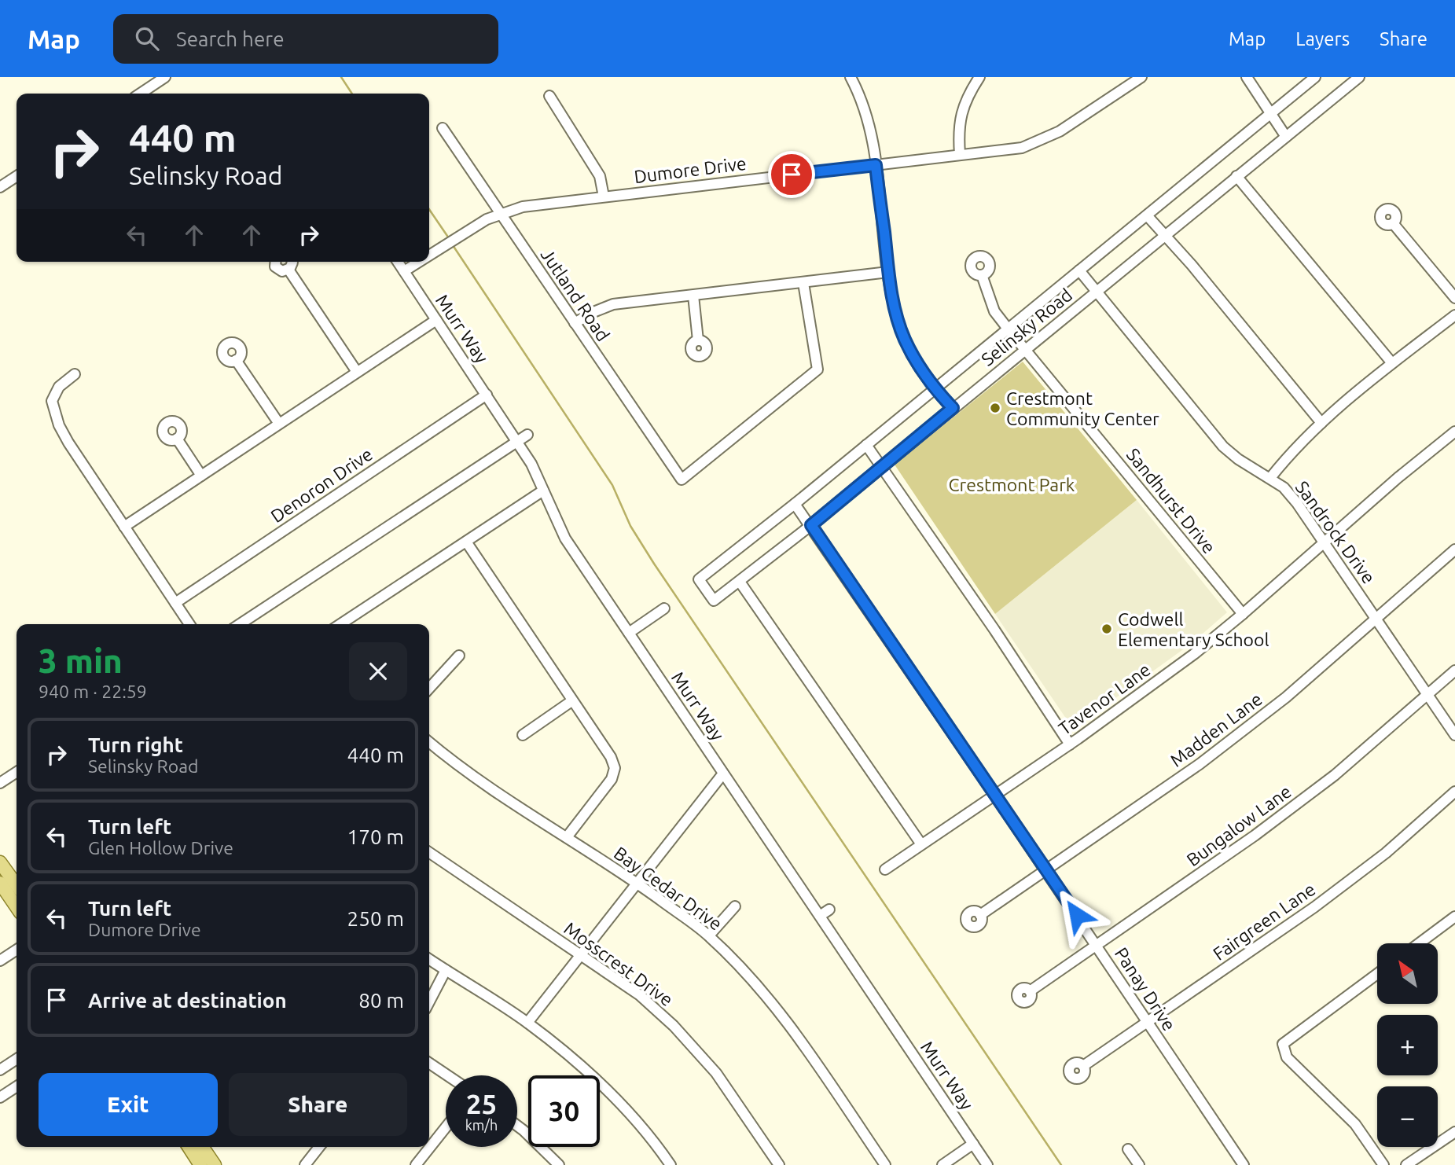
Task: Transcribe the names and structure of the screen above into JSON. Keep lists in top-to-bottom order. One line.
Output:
{"streets":{"street":["Dumore Drive","Jutland Road","Selinsky Road","Murr Way","Denoron Drive","Sandhurst Drive","Sandrock Drive","Tavenor Lane","Madden Lane","Bungalow Lane","Bay Cedar Drive","Fairgreen Lane","Mosscrest Drive","Panay Drive"]},"crossings":[["Dumore Drive","Jutland Road"],["Dumore Drive","Murr Way"],["Selinsky Road","Sandhurst Drive"],["Selinsky Road","Sandrock Drive"],["Selinsky Road","Panay Drive"],["Murr Way","Denoron Drive"],["Sandhurst Drive","Tavenor Lane"],["Sandrock Drive","Tavenor Lane"],["Sandrock Drive","Madden Lane"],["Sandrock Drive","Bungalow Lane"],["Tavenor Lane","Panay Drive"],["Madden Lane","Panay Drive"],["Bungalow Lane","Panay Drive"],["Fairgreen Lane","Panay Drive"]],"parks":["Crestmont Park"],"places":["Crestmont Community Center","Codwell Elementary School"],"north":"top left","page":{"header":"Map","search":"Search here","nav":["Map","Layers","Share"],"turn":["440 m","Selinsky Road"],"heading":["3 min","940 m · 22:59"],"list":[{"name":"Turn right","note":"Selinsky Road","value":"440 m"},{"name":"Turn left","note":"Glen Hollow Drive","value":"170 m"},{"name":"Turn left","note":"Dumore Drive","value":"250 m"},{"name":"Arrive at destination","value":"80 m"}],"map_buttons":["+","−"],"buttons":["Exit","Share"],"speed":"25 km/h","limit":"30"}}
